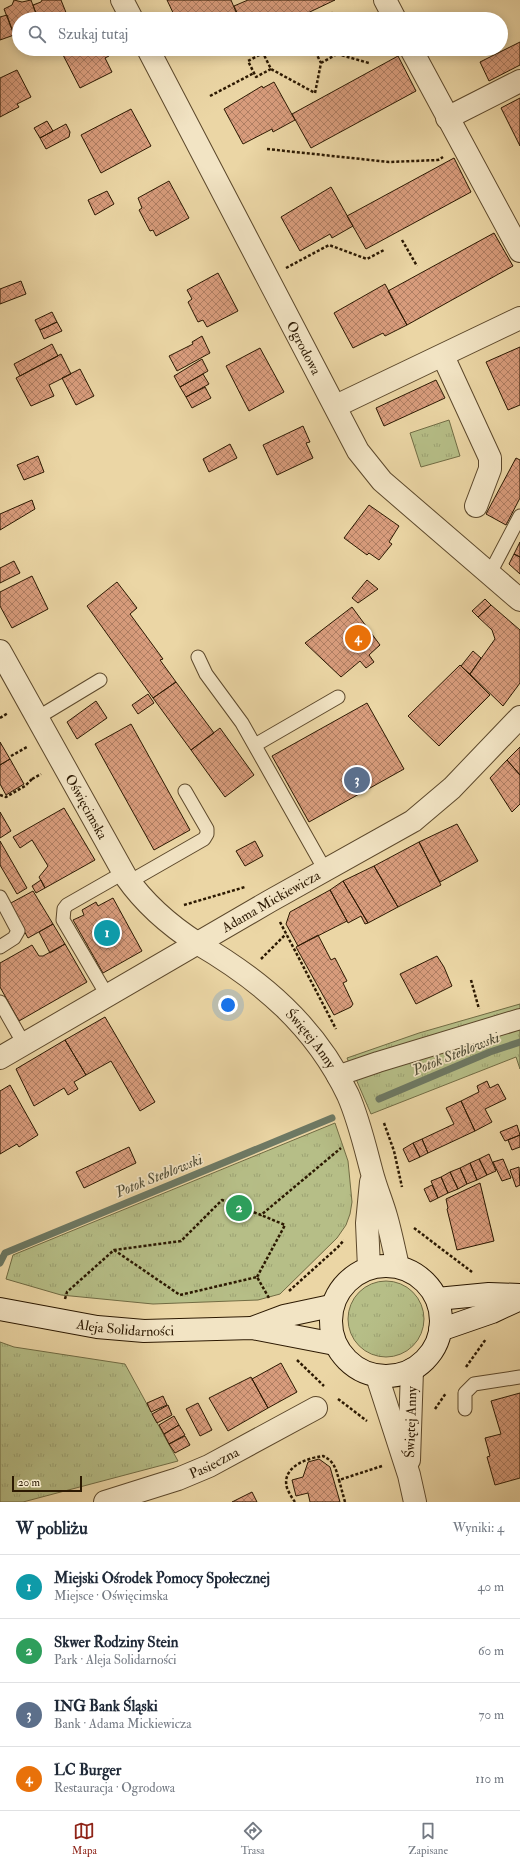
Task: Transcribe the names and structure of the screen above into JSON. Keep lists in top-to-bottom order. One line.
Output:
{"streets":{"street":["Ogrodowa","Oświęcimska","Adama Mickiewicza","Świętej Anny","Aleja Solidarności","Pasieczna"]},"crossings":[["Oświęcimska","Adama Mickiewicza"],["Oświęcimska","Świętej Anny"],["Adama Mickiewicza","Świętej Anny"],["Świętej Anny","Aleja Solidarności"]],"water":["Potok Steblowski"],"scale_bar":"20 m","page":{"search":"Szukaj tutaj","pins":["4","3","1","2"],"scale":"20 m","heading":["W pobliżu","Wyniki: 4"],"list":[{"mark":"1","name":"Miejski Ośrodek Pomocy Społecznej","note":"Miejsce · Oświęcimska","value":"40 m"},{"mark":"2","name":"Skwer Rodziny Stein","note":"Park · Aleja Solidarności","value":"60 m"},{"mark":"3","name":"ING Bank Śląski","note":"Bank · Adama Mickiewicza","value":"70 m"},{"mark":"4","name":"LC Burger","note":"Restauracja · Ogrodowa","value":"110 m"}],"nav":["Mapa","Trasa","Zapisane"]}}
